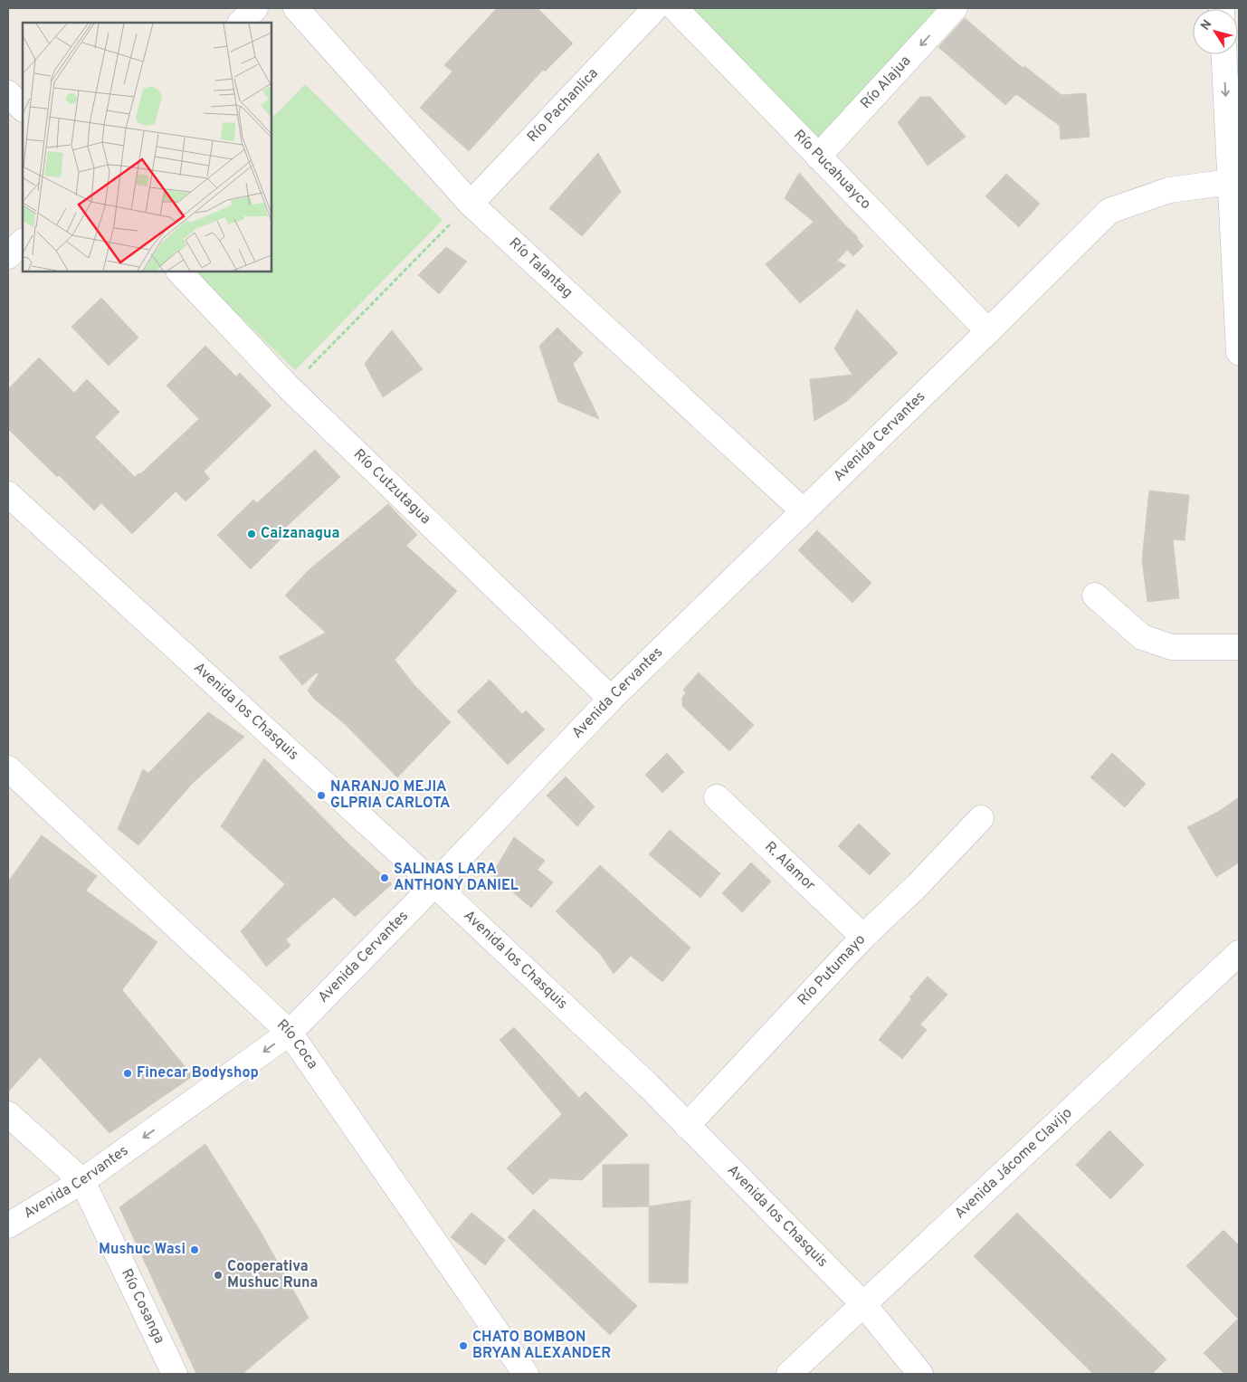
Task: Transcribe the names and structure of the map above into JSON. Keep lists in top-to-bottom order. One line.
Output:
{"streets":{"street":["Río Alajua","Río Pachanlica","Río Pucahuayco","Río Talantag","Avenida Cervantes","Río Cutzutagua","Avenida los Chasquis","R. Alamor","Río Putumayo","Río Coca","Avenida Jácome Clavijo","Río Cosanga"]},"crossings":[["Río Alajua","Río Pucahuayco"],["Río Pachanlica","Río Talantag"],["Río Pucahuayco","Avenida Cervantes"],["Río Talantag","Avenida Cervantes"],["Avenida Cervantes","Río Cutzutagua"],["Avenida Cervantes","Avenida los Chasquis"],["Avenida Cervantes","Río Coca"],["Avenida Cervantes","Río Cosanga"],["Avenida los Chasquis","Río Putumayo"],["Avenida los Chasquis","Avenida Jácome Clavijo"],["R. Alamor","Río Putumayo"]],"one_way":["Río Alajua"],"places":["Caizanagua","NARANJO MEJIA GLPRIA CARLOTA","SALINAS LARA ANTHONY DANIEL","Finecar Bodyshop","Mushuc Wasi","Cooperativa Mushuc Runa","CHATO BOMBON BRYAN ALEXANDER"],"north":"top left"}
